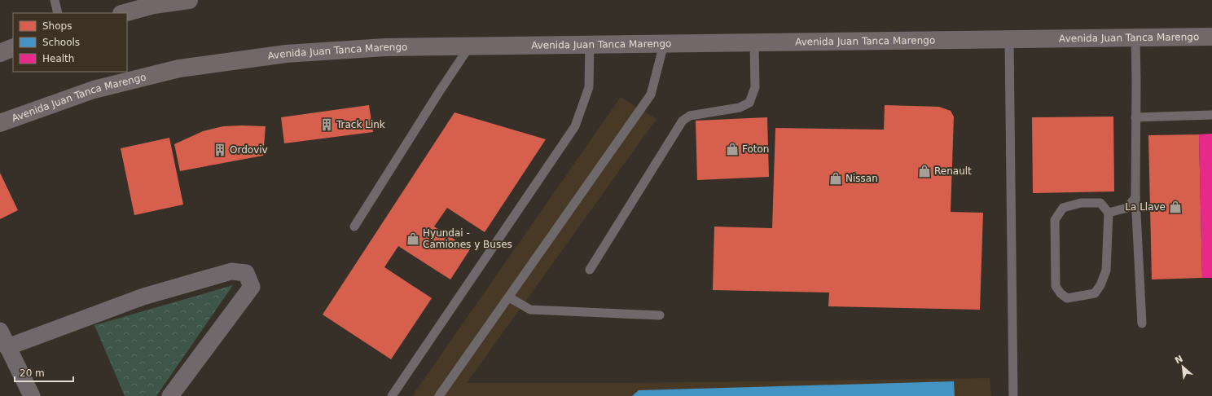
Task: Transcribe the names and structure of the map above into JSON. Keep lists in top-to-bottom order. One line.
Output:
{"streets":{"main road":["Avenida Juan Tanca Marengo"]},"places":{"building":["Track Link","Ordoviv"],"shop":["Foton","Renault","Nissan","La Llave","Hyundai - Camiones y Buses"]},"legend":["Shops","Schools","Health"],"scale_bar":"20 m","north":"top left"}
